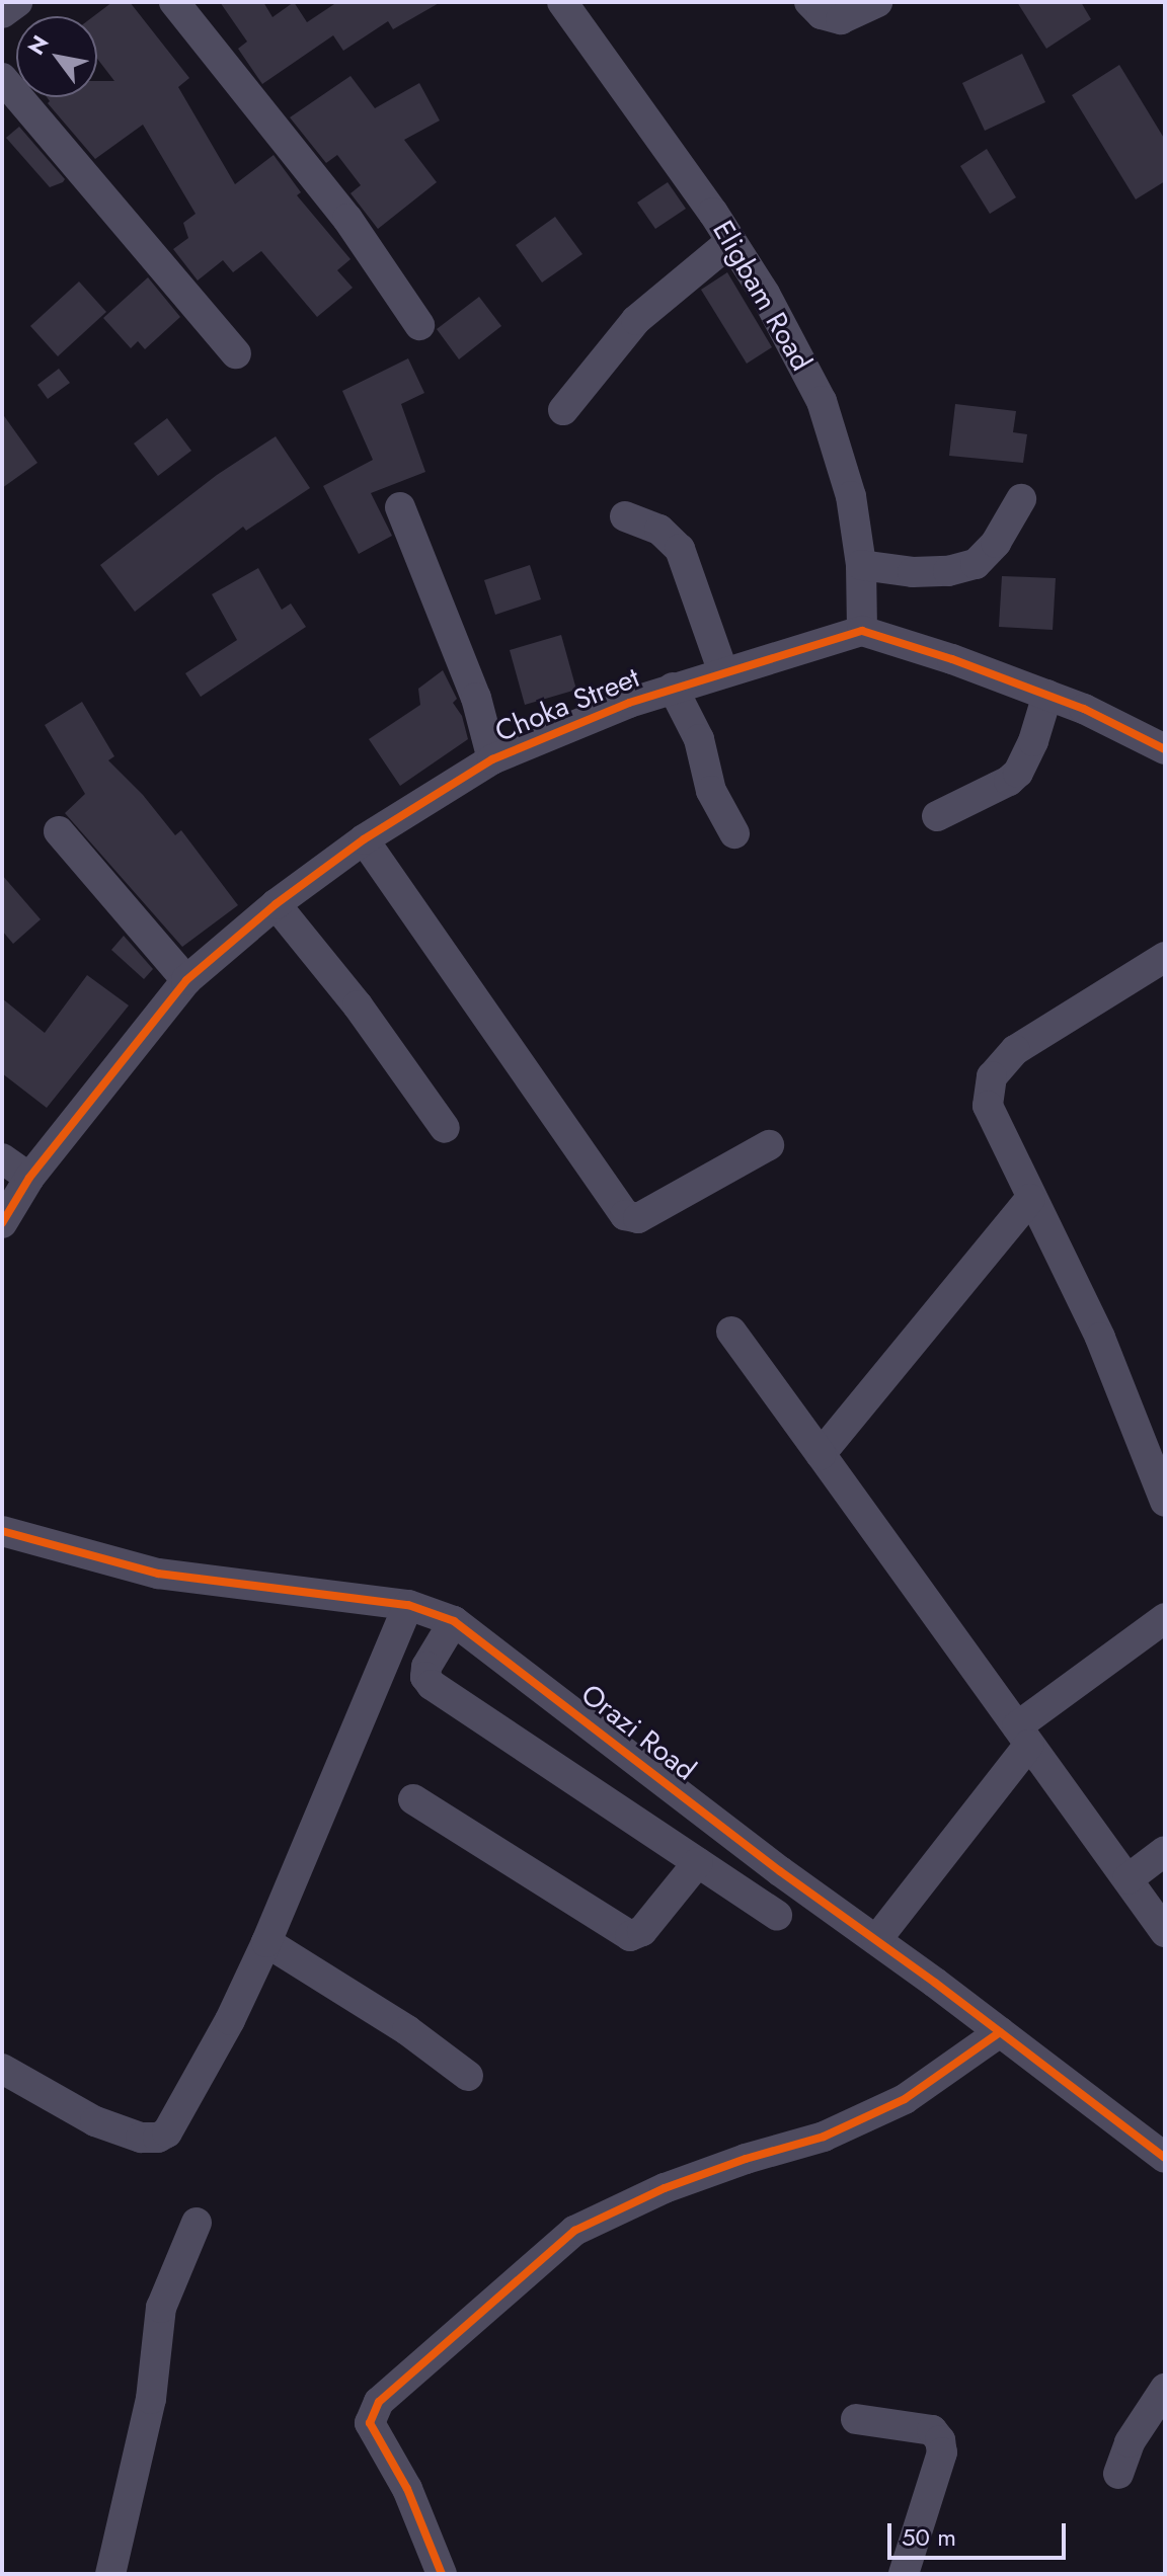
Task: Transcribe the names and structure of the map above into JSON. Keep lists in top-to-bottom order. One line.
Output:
{"streets":{"street":["Eligbam Road","Choka Street","Orazi Road"]},"crossings":[["Eligbam Road","Choka Street"]],"scale_bar":"50 m","north":"top left"}
